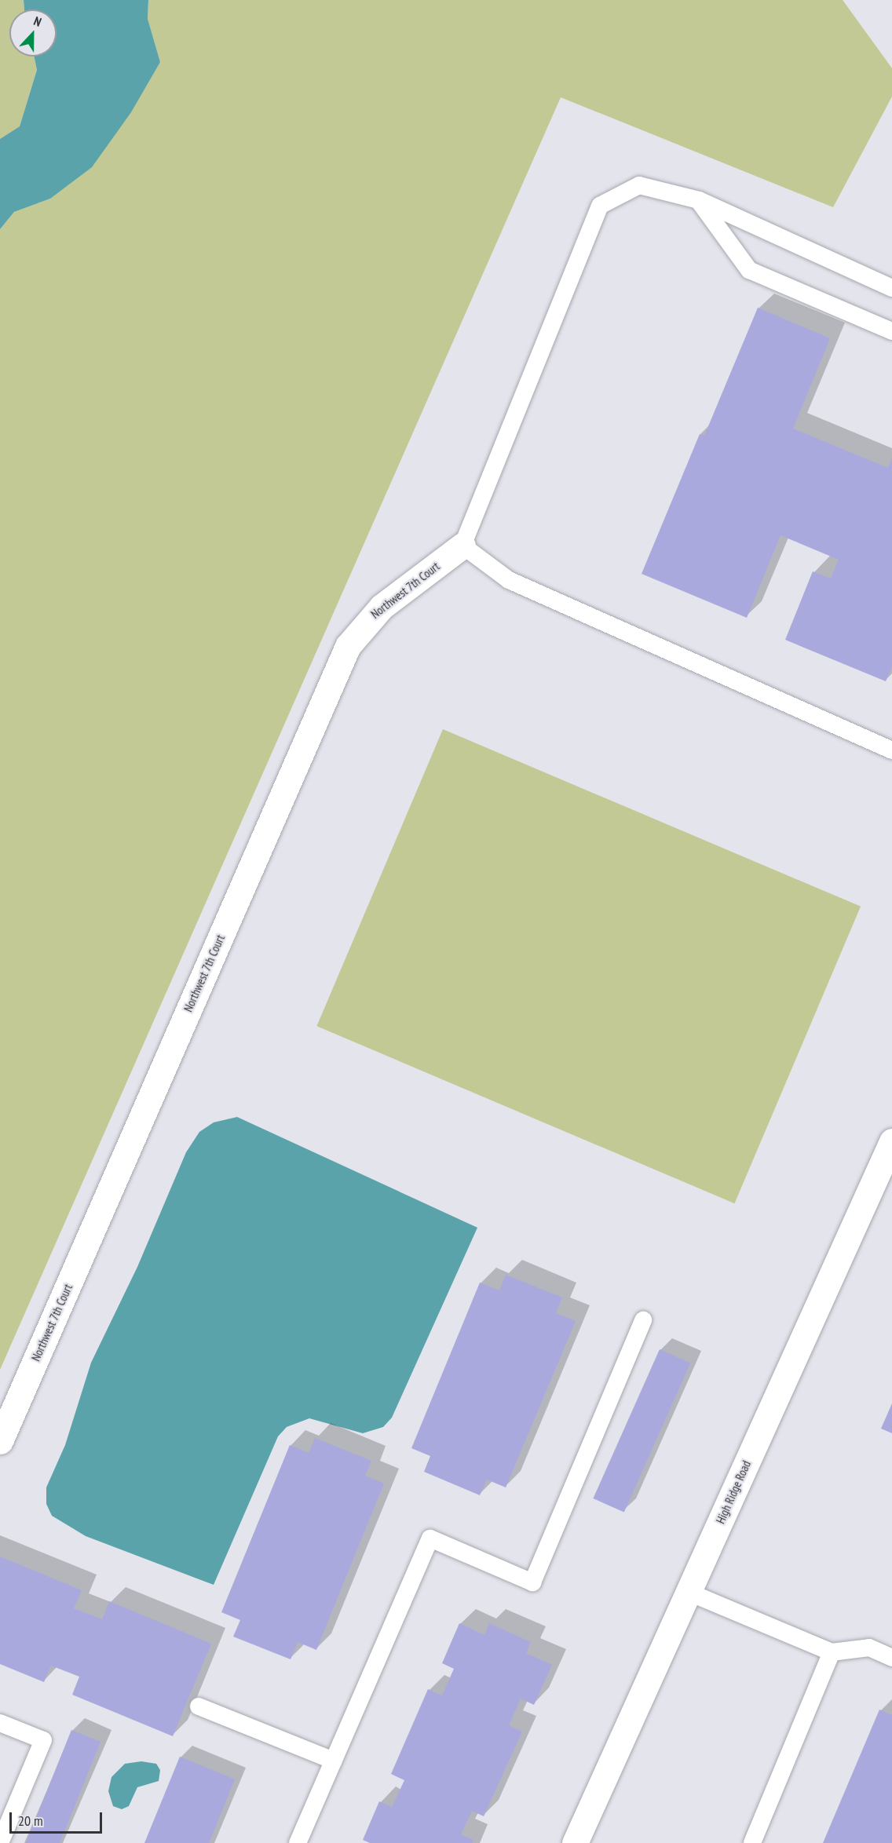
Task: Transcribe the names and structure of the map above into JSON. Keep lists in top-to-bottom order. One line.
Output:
{"streets":{"street":["Northwest 7th Court","High Ridge Road"]},"scale_bar":"20 m","north":"top"}
